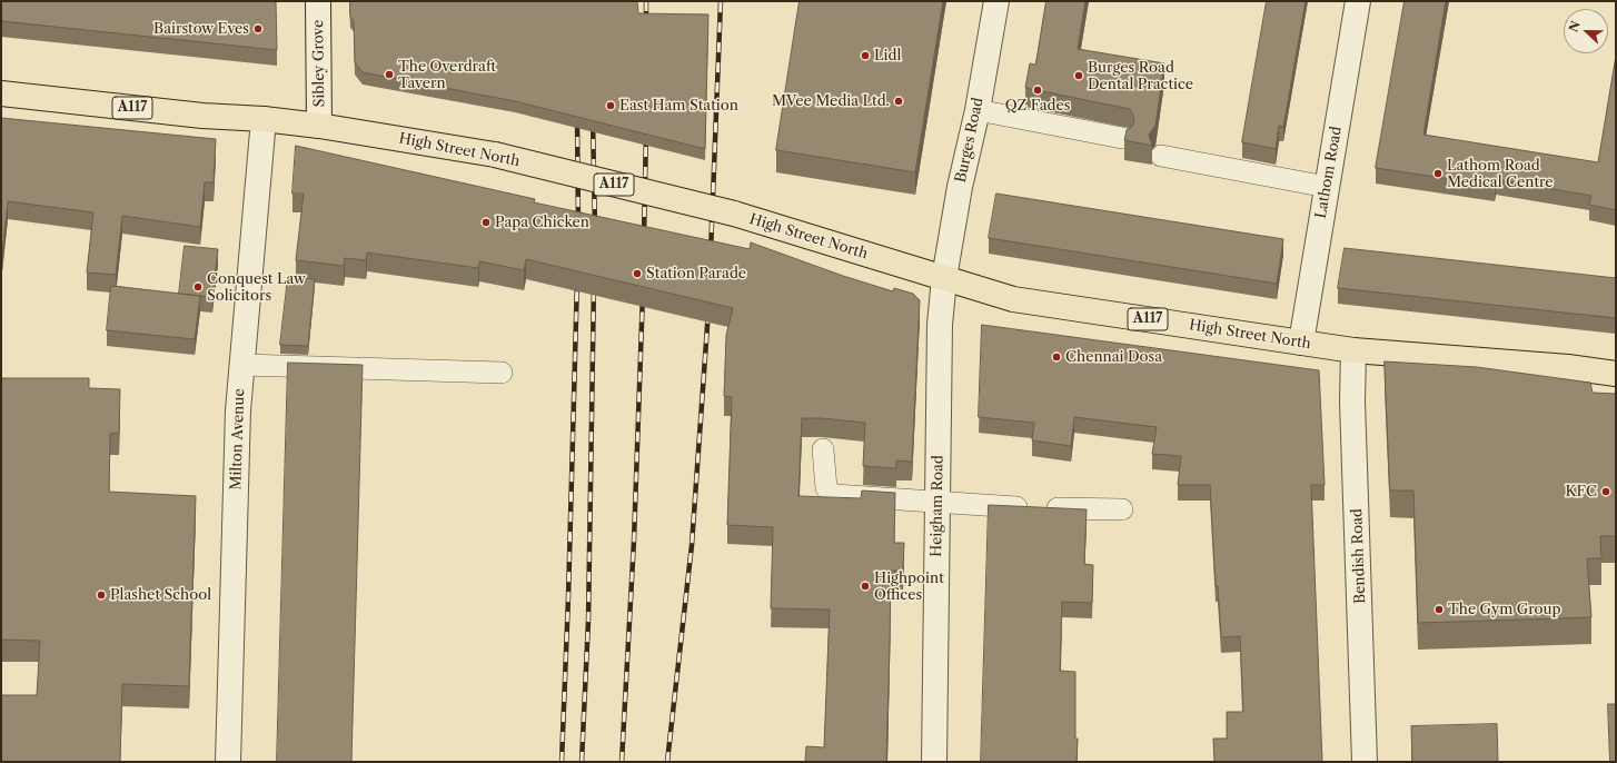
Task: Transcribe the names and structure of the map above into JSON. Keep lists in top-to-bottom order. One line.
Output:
{"streets":{"main road":["A117","High Street North"],"street":["Sibley Grove","Burges Road","Lathom Road","Milton Avenue","Heigham Road","Bendish Road"]},"crossings":[["Sibley Grove","High Street North"],["Burges Road","High Street North"],["Burges Road","Heigham Road"],["High Street North","Lathom Road"],["High Street North","Milton Avenue"],["High Street North","Heigham Road"],["High Street North","Bendish Road"]],"places":["Bairstow Eves","Lidl","The Overdraft Tavern","Burges Road Dental Practice","QZ Fades","MVee Media Ltd.","East Ham Station","Lathom Road Medical Centre","Papa Chicken","Station Parade","Conquest Law Solicitors","Chennai Dosa","KFC","Highpoint Offices","Plashet School","The Gym Group"],"north":"left"}
